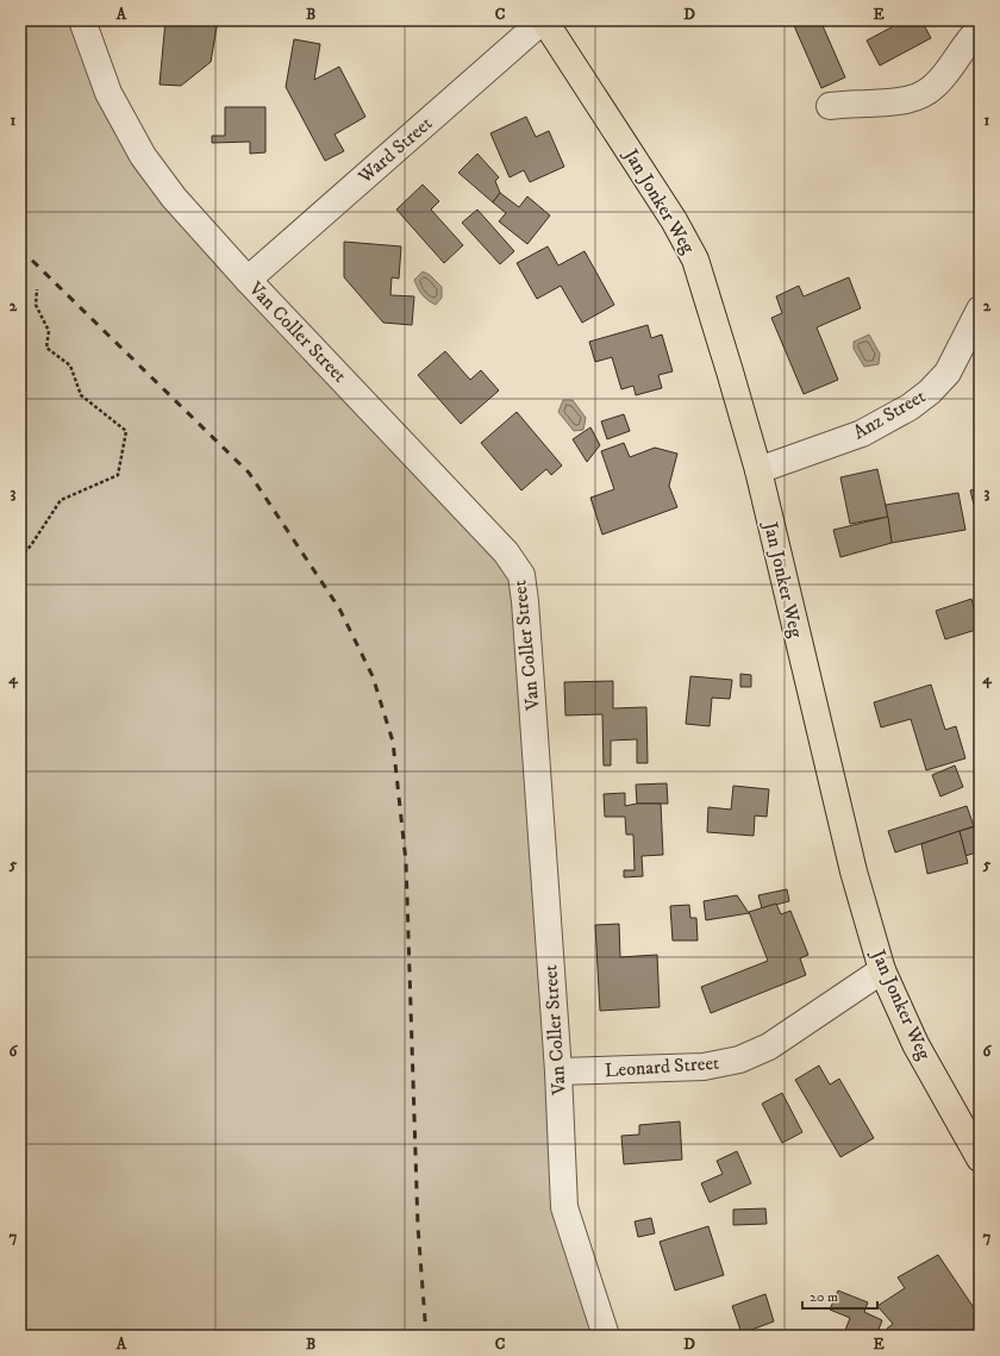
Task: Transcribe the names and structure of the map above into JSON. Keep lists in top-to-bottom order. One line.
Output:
{"streets":{"main road":["Jan Jonker Weg"],"street":["Ward Street","Van Coller Street","Anz Street","Leonard Street"]},"crossings":[["Ward Street","Jan Jonker Weg"],["Ward Street","Van Coller Street"],["Jan Jonker Weg","Anz Street"],["Jan Jonker Weg","Leonard Street"],["Van Coller Street","Leonard Street"]],"scale_bar":"20 m","grid":{"columns":["A","B","C","D","E"],"rows":["1","2","3","4","5","6","7"]}}
